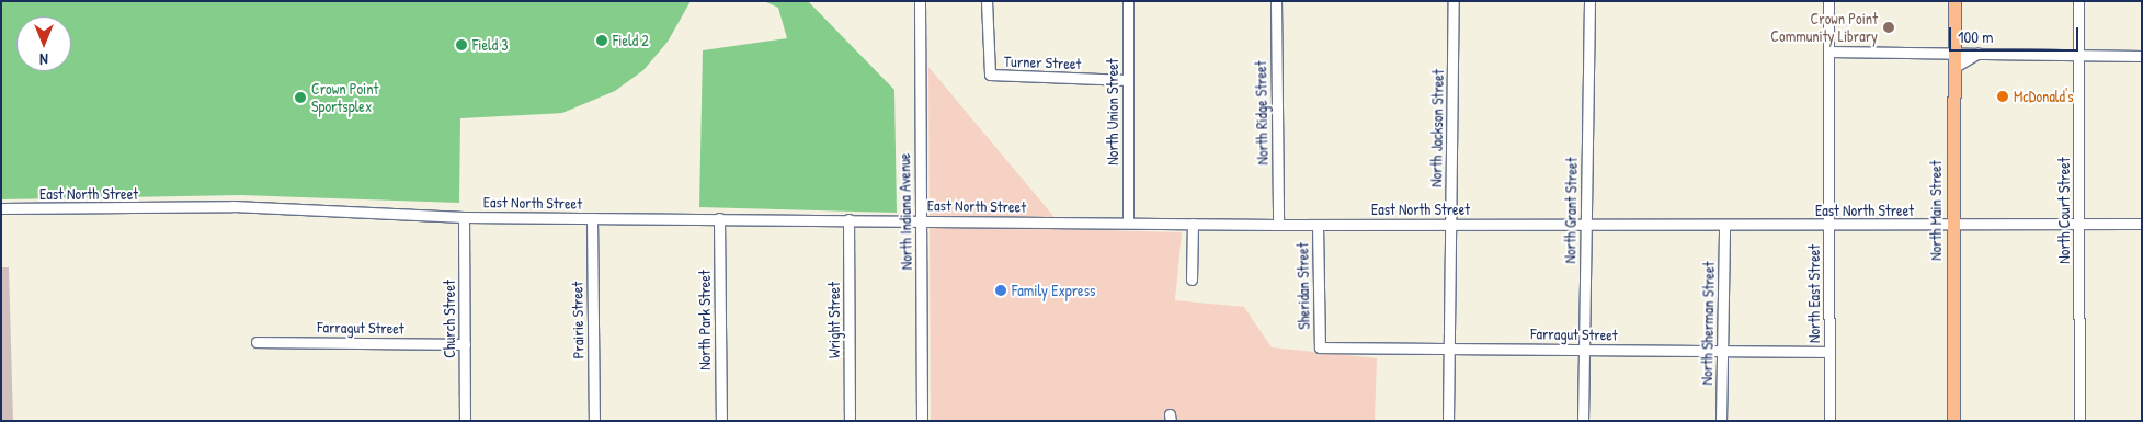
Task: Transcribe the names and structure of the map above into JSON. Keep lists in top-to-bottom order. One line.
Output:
{"streets":{"main road":["North Main Street"],"street":["Turner Street","North Union Street","North Ridge Street","North Jackson Street","East North Street","North Grant Street","North Court Street","North Indiana Avenue","Sheridan Street","North East Street","Church Street","Prairie Street","North Park Street","Wright Street","North Sherman Street","Farragut Street"]},"crossings":[["Turner Street","North Union Street"],["North Union Street","East North Street"],["North Ridge Street","East North Street"],["North Jackson Street","East North Street"],["North Jackson Street","Farragut Street"],["East North Street","North Grant Street"],["East North Street","North Main Street"],["East North Street","North Court Street"],["East North Street","North Indiana Avenue"],["East North Street","Sheridan Street"],["East North Street","North East Street"],["East North Street","Church Street"],["East North Street","Prairie Street"],["East North Street","North Park Street"],["East North Street","Wright Street"],["East North Street","North Sherman Street"],["North Grant Street","Farragut Street"],["Sheridan Street","Farragut Street"],["North East Street","Farragut Street"],["Church Street","Farragut Street"],["North Sherman Street","Farragut Street"]],"places":["Crown Point Community Library","Field 2","Field 3","McDonald's","Crown Point Sportsplex","Family Express"],"scale_bar":"100 m","north":"bottom"}
